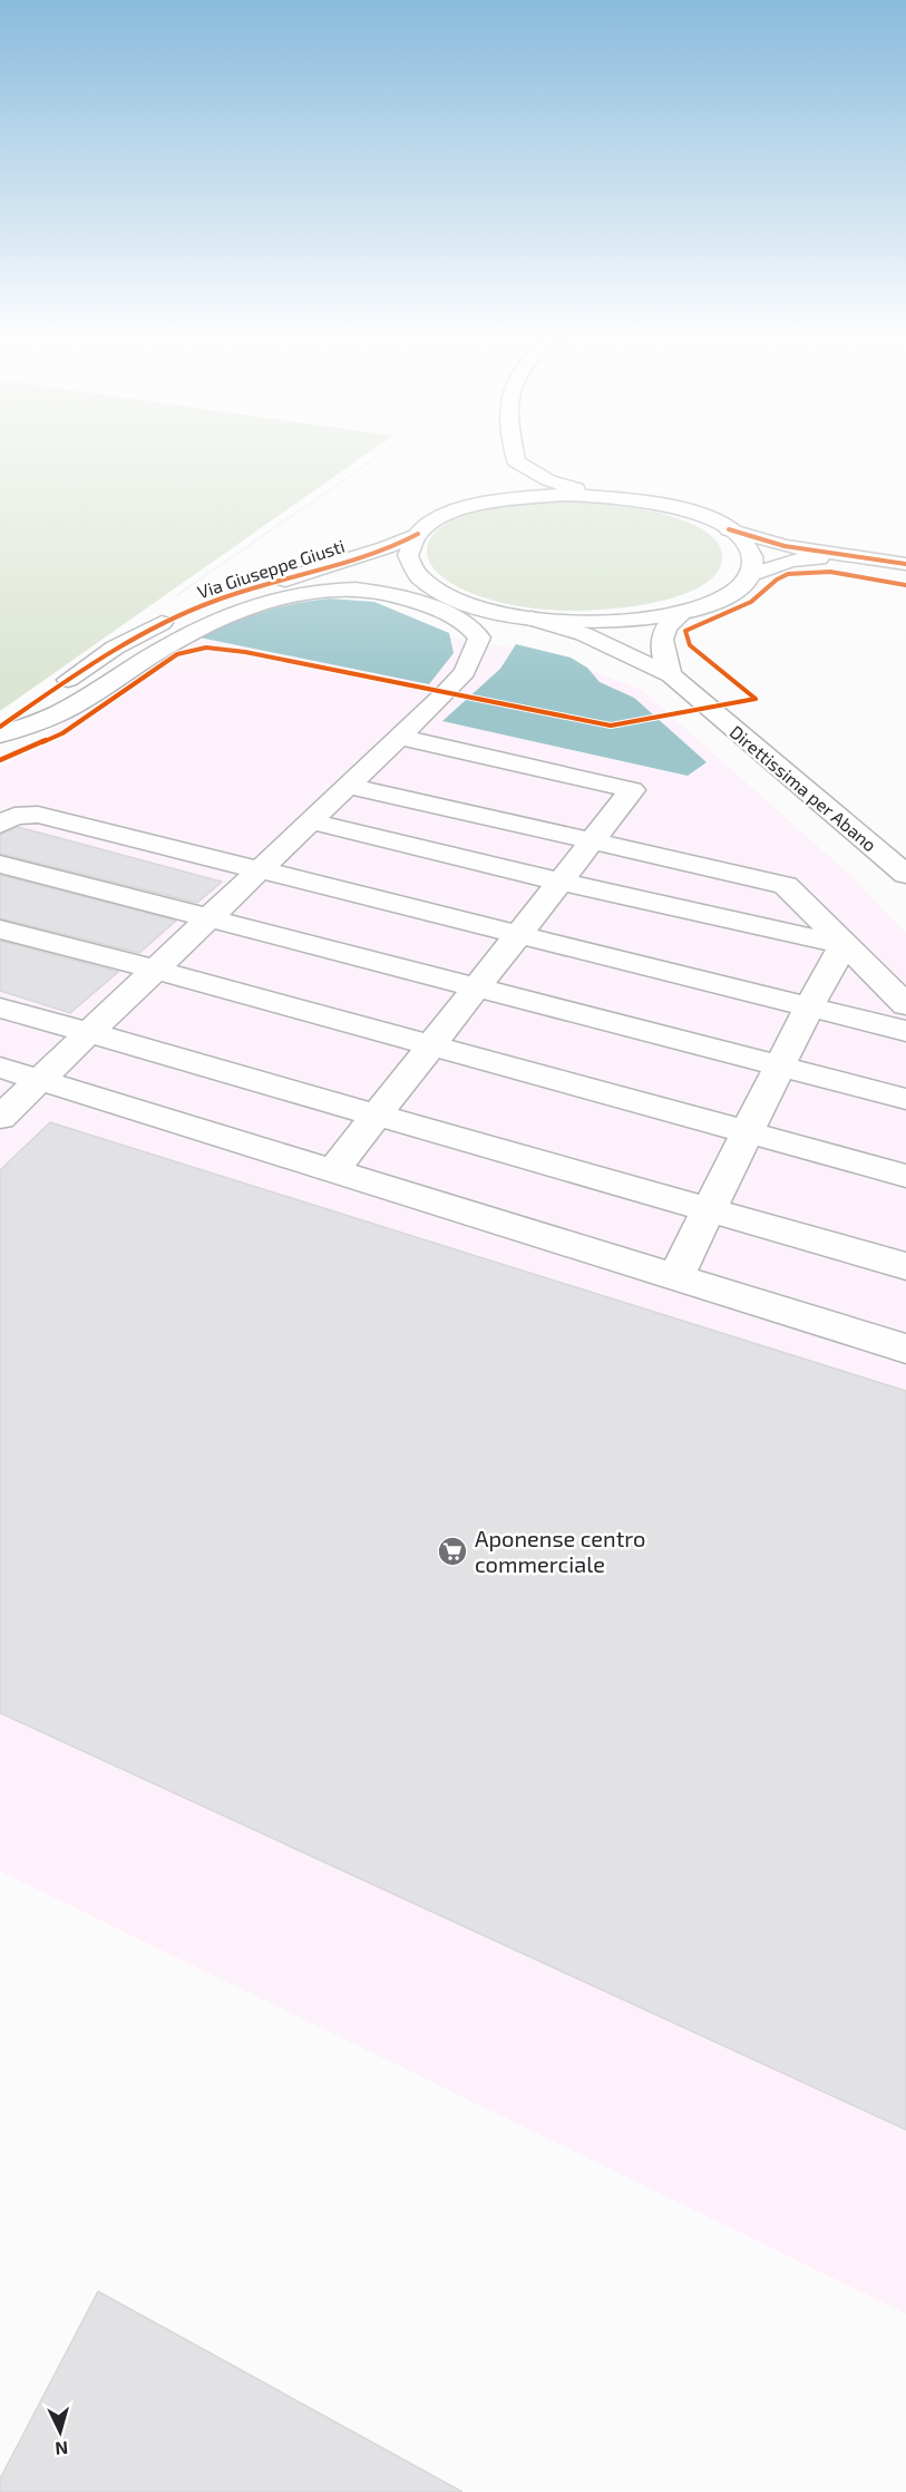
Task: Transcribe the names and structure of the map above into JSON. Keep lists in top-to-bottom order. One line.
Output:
{"streets":{"main road":["Via Giuseppe Giusti","Direttissima per Abano"]},"places":{"supermarket":["Aponense centro commerciale"]},"north":"bottom"}
